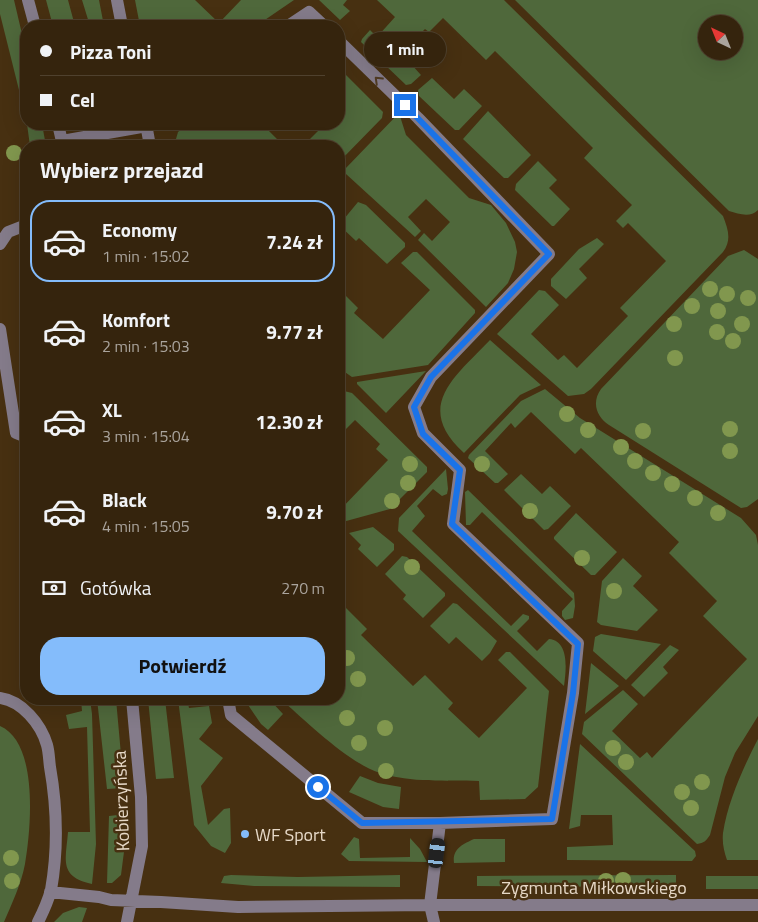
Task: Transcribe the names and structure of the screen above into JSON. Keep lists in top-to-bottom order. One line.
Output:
{"streets":{"street":["Kobierzyńska","Zygmunta Miłkowskiego"]},"crossings":[["Kobierzyńska","Zygmunta Miłkowskiego"]],"places":["WF Sport"],"north":"top left","page":{"banner":["Pizza Toni","Cel"],"bubble":"1 min","heading":"Wybierz przejazd","list":[{"name":"Economy","note":"1 min · 15:02","value":"7.24 zł"},{"name":"Komfort","note":"2 min · 15:03","value":"9.77 zł"},{"name":"XL","note":"3 min · 15:04","value":"12.30 zł"},{"name":"Black","note":"4 min · 15:05","value":"9.70 zł"}],"pay":["Gotówka","270 m"],"buttons":"Potwierdź"}}
